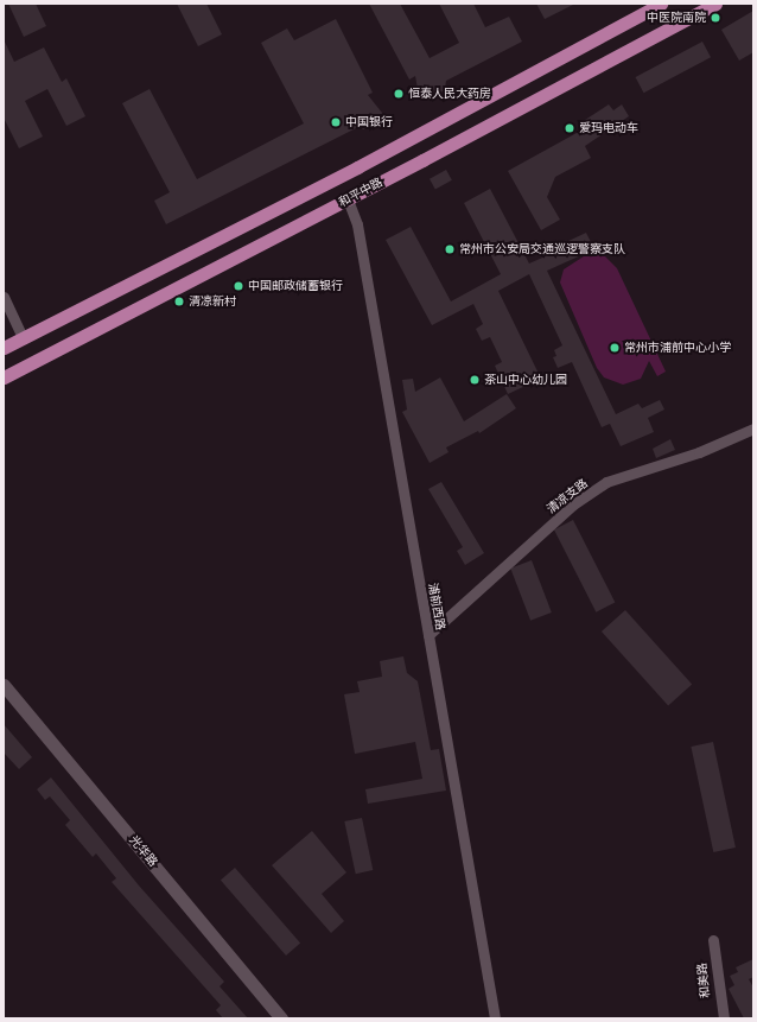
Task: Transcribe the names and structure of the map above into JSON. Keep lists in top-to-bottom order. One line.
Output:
{"streets":{"main road":["和平中路","光华路"],"street":["清凉支路","浦前西路","和美路"]},"crossings":[["和平中路","浦前西路"],["清凉支路","浦前西路"]],"places":["中医院南院","恒泰人民大药房","中国银行","爱玛电动车","常州市公安局交通巡逻警察支队","中国邮政储蓄银行","清凉新村","常州市浦前中心小学","茶山中心幼儿园"]}
